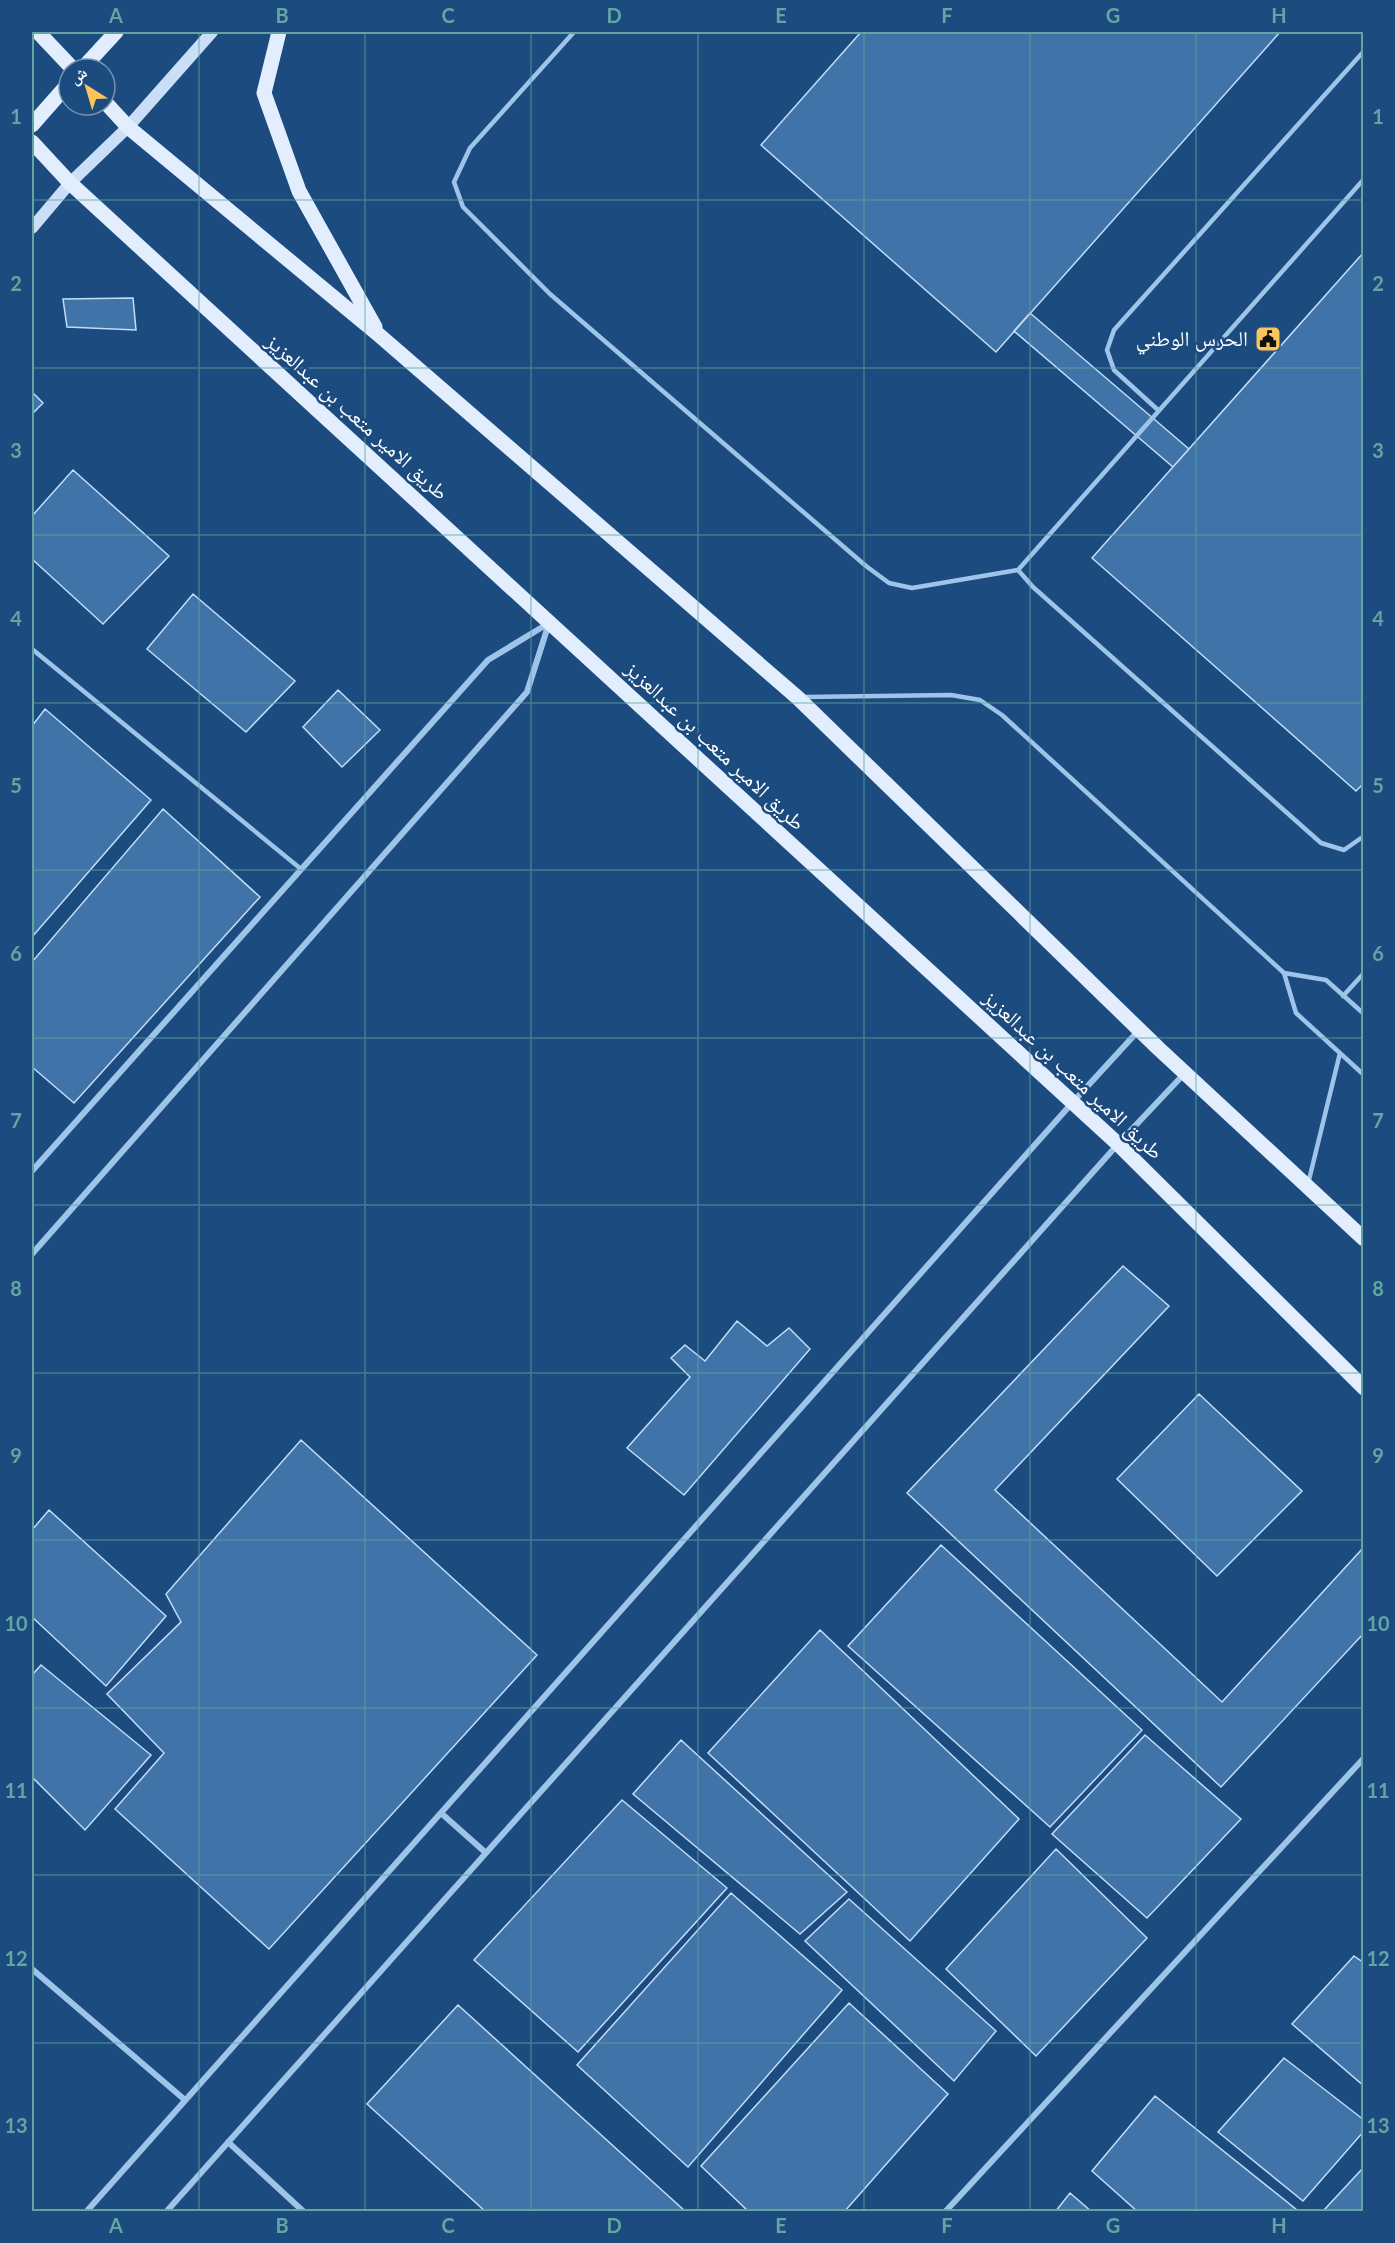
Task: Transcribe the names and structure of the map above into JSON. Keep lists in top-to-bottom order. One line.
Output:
{"streets":{"main road":["طريق الامير متعب بن عبدالعزيز"]},"places":{"public building":["الحرس الوطني"]},"north":"top left","grid":{"columns":["A","B","C","D","E","F","G","H"],"rows":["1","2","3","4","5","6","7","8","9","10","11","12","13"]}}
